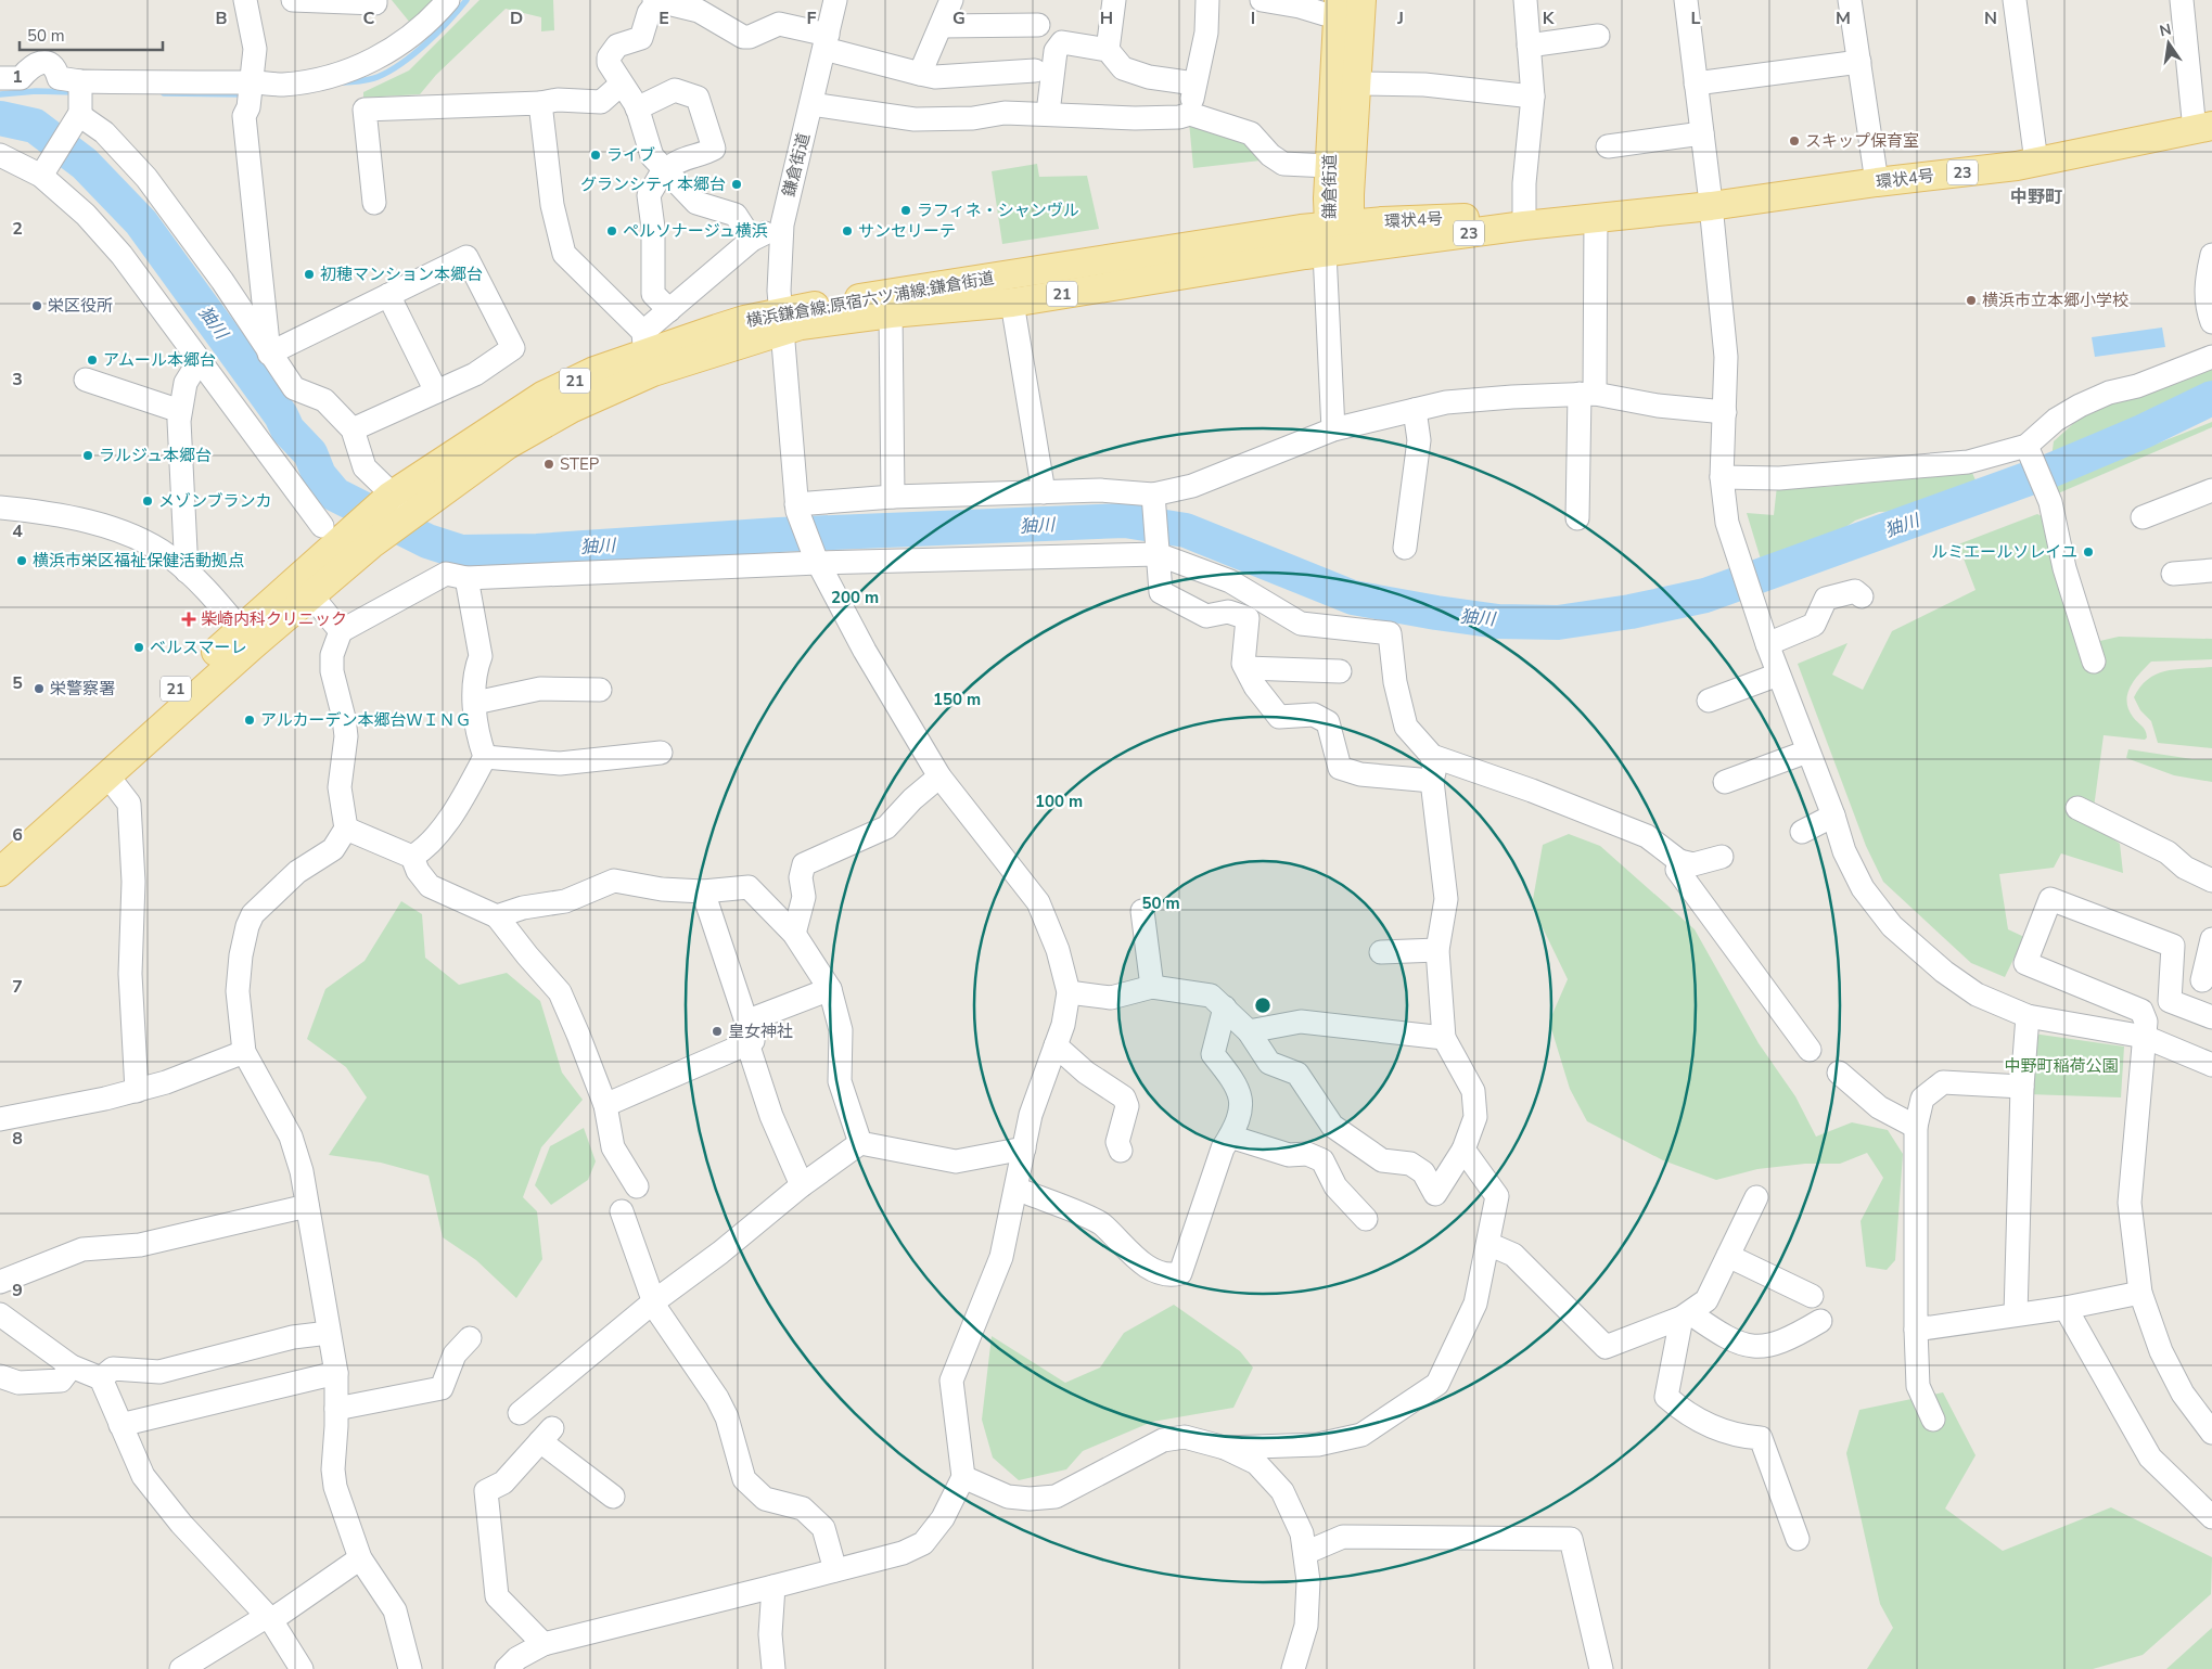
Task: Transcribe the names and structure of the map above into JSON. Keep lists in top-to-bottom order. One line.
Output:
{"streets":{"main road":["鎌倉街道","23","環状4号","21","横浜鎌倉線;原宿六ツ浦線;鎌倉街道"]},"crossings":[["鎌倉街道","環状4号"],["鎌倉街道","横浜鎌倉線;原宿六ツ浦線;鎌倉街道"],["環状4号","横浜鎌倉線;原宿六ツ浦線;鎌倉街道"]],"districts":["中野町"],"water":["㹨川"],"parks":["中野町稲荷公園"],"places":{"other":["スキップ保育室","ライブ","グランシティ本郷台","ラフィネ・シャンヴル","ペルソナージュ横浜","サンセリーテ","初穂マンション本郷台","横浜市立本郷小学校","栄区役所","アムール本郷台","ラルジュ本郷台","STEP","メゾンブランカ","ルミエールソレイユ","横浜市栄区福祉保健活動拠点","ベルスマーレ","栄警察署","アルカーデン本郷台ＷＩＮＧ","皇女神社"],"health":["柴崎内科クリニック"]},"scale_bar":"50 m","north":"top","grid":{"columns":["B","C","D","E","F","G","H","I","J","K","L","M","N"],"rows":["1","2","3","4","5","6","7","8","9"]},"rings":["200 m","150 m","100 m","50 m"]}
